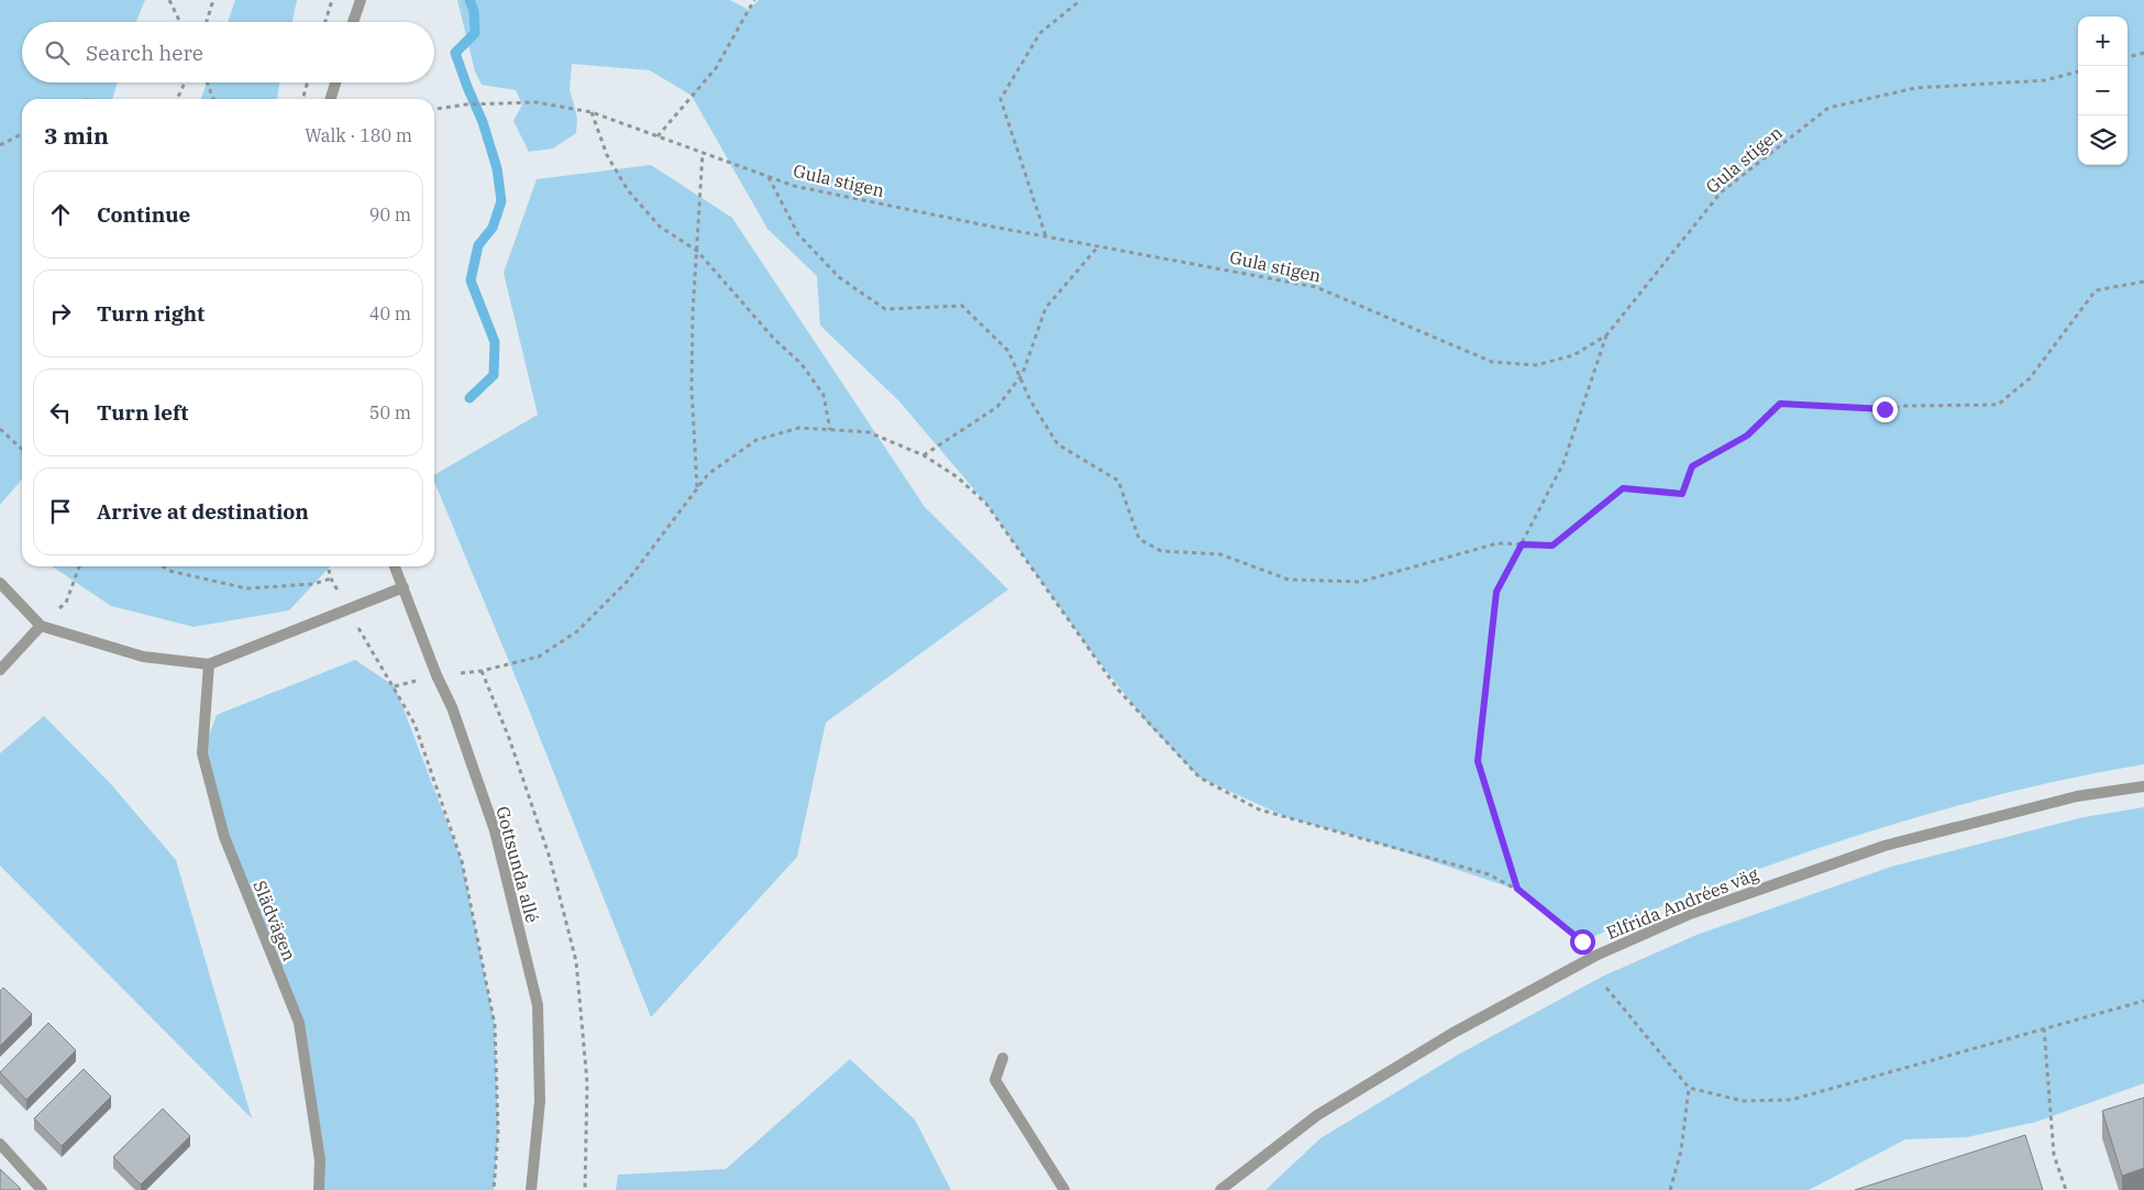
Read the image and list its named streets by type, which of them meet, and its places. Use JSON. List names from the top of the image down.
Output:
{
  "streets": {
    "street": ["Gottsunda allé", "Elfrida Andrées väg", "Slädvägen"],
    "path": ["Gula stigen"]
  },
  "page": {
    "map_buttons": ["+", "−"],
    "search": "Search here",
    "heading": ["3 min", "Walk · 180 m"],
    "list": [
      ["Continue", "90 m"],
      ["Turn right", "40 m"],
      ["Turn left", "50 m"],
      "Arrive at destination"
    ]
  }
}
